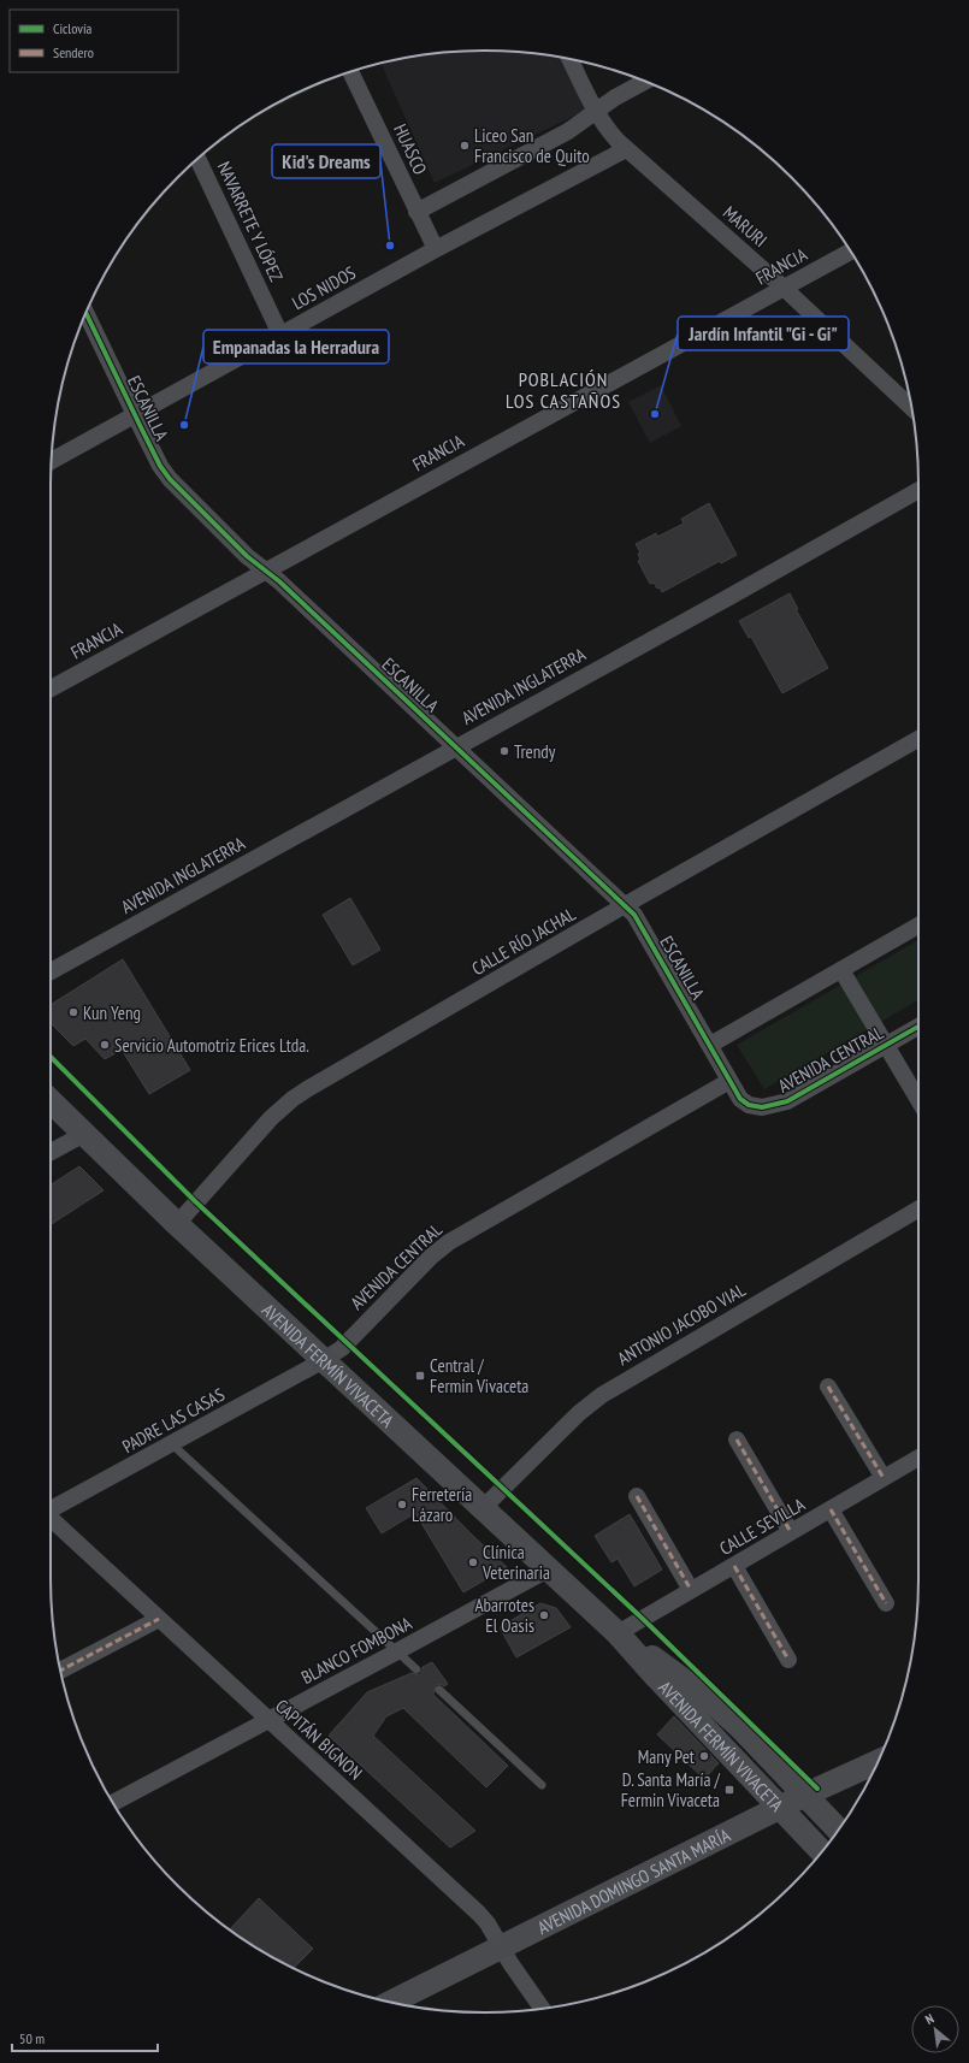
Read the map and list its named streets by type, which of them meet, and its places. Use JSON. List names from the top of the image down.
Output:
{
  "streets": {
    "main road": ["AVENIDA FERMÍN VIVACETA", "AVENIDA DOMINGO SANTA MARÍA"],
    "street": [
      "HUASCO",
      "NAVARRETE Y LÓPEZ",
      "MARURI",
      "FRANCIA",
      "LOS NIDOS",
      "ESCANILLA",
      "AVENIDA INGLATERRA",
      "CALLE RÍO JACHAL",
      "AVENIDA CENTRAL",
      "ANTONIO JACOBO VIAL",
      "PADRE LAS CASAS",
      "CALLE SEVILLA",
      "BLANCO FOMBONA",
      "CAPITÁN BIGNON"
    ]
  },
  "crossings": [
    ["HUASCO", "LOS NIDOS"],
    ["NAVARRETE Y LÓPEZ", "LOS NIDOS"],
    ["MARURI", "FRANCIA"],
    ["MARURI", "LOS NIDOS"],
    ["FRANCIA", "ESCANILLA"],
    ["LOS NIDOS", "ESCANILLA"],
    ["ESCANILLA", "AVENIDA INGLATERRA"],
    ["ESCANILLA", "CALLE RÍO JACHAL"],
    ["ESCANILLA", "AVENIDA CENTRAL"],
    ["CALLE RÍO JACHAL", "AVENIDA FERMÍN VIVACETA"],
    ["AVENIDA CENTRAL", "AVENIDA FERMÍN VIVACETA"],
    ["AVENIDA CENTRAL", "PADRE LAS CASAS"],
    ["ANTONIO JACOBO VIAL", "AVENIDA FERMÍN VIVACETA"],
    ["AVENIDA FERMÍN VIVACETA", "PADRE LAS CASAS"],
    ["AVENIDA FERMÍN VIVACETA", "CALLE SEVILLA"],
    ["AVENIDA FERMÍN VIVACETA", "BLANCO FOMBONA"],
    ["AVENIDA FERMÍN VIVACETA", "AVENIDA DOMINGO SANTA MARÍA"],
    ["BLANCO FOMBONA", "CAPITÁN BIGNON"],
    ["CAPITÁN BIGNON", "AVENIDA DOMINGO SANTA MARÍA"]
  ],
  "districts": ["POBLACIÓN LOS CASTAÑOS"],
  "places": {
    "other": [
      "Liceo San Francisco de Quito",
      "Kid's Dreams",
      "Jardín Infantil \"Gi - Gi\"",
      "Empanadas la Herradura",
      "Trendy",
      "Kun Yeng",
      "Servicio Automotriz Erices Ltda.",
      "Ferretería Lázaro",
      "Clínica Veterinaria",
      "Abarrotes El Oasis",
      "Many Pet"
    ],
    "transit": ["Central / Fermin Vivaceta", "D. Santa María / Fermin Vivaceta"]
  },
  "legend": ["Ciclovía", "Sendero"],
  "scale_bar": "50 m",
  "north": "top left"
}
